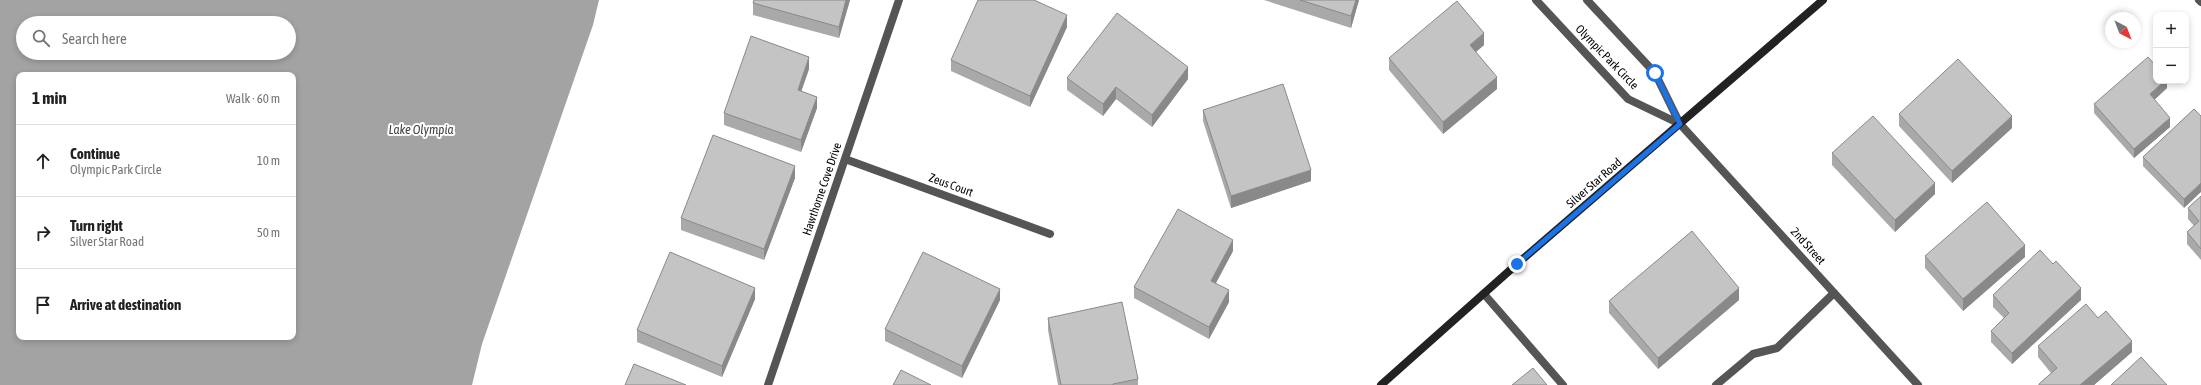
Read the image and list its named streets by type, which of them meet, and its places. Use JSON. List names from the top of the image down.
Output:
{
  "streets": {
    "main road": ["Silver Star Road"],
    "street": [
      "Olympic Park Circle",
      "Zeus Court",
      "Hawthorne Cove Drive",
      "2nd Street"
    ]
  },
  "crossings": [
    ["Olympic Park Circle", "Silver Star Road"],
    ["Olympic Park Circle", "2nd Street"],
    ["Silver Star Road", "2nd Street"],
    ["Zeus Court", "Hawthorne Cove Drive"]
  ],
  "water": ["Lake Olympia"],
  "north": "bottom right",
  "page": {
    "map_buttons": ["+", "−"],
    "search": "Search here",
    "heading": ["1 min", "Walk · 60 m"],
    "list": [
      ["Continue", "Olympic Park Circle", "10 m"],
      ["Turn right", "Silver Star Road", "50 m"],
      "Arrive at destination"
    ]
  }
}
